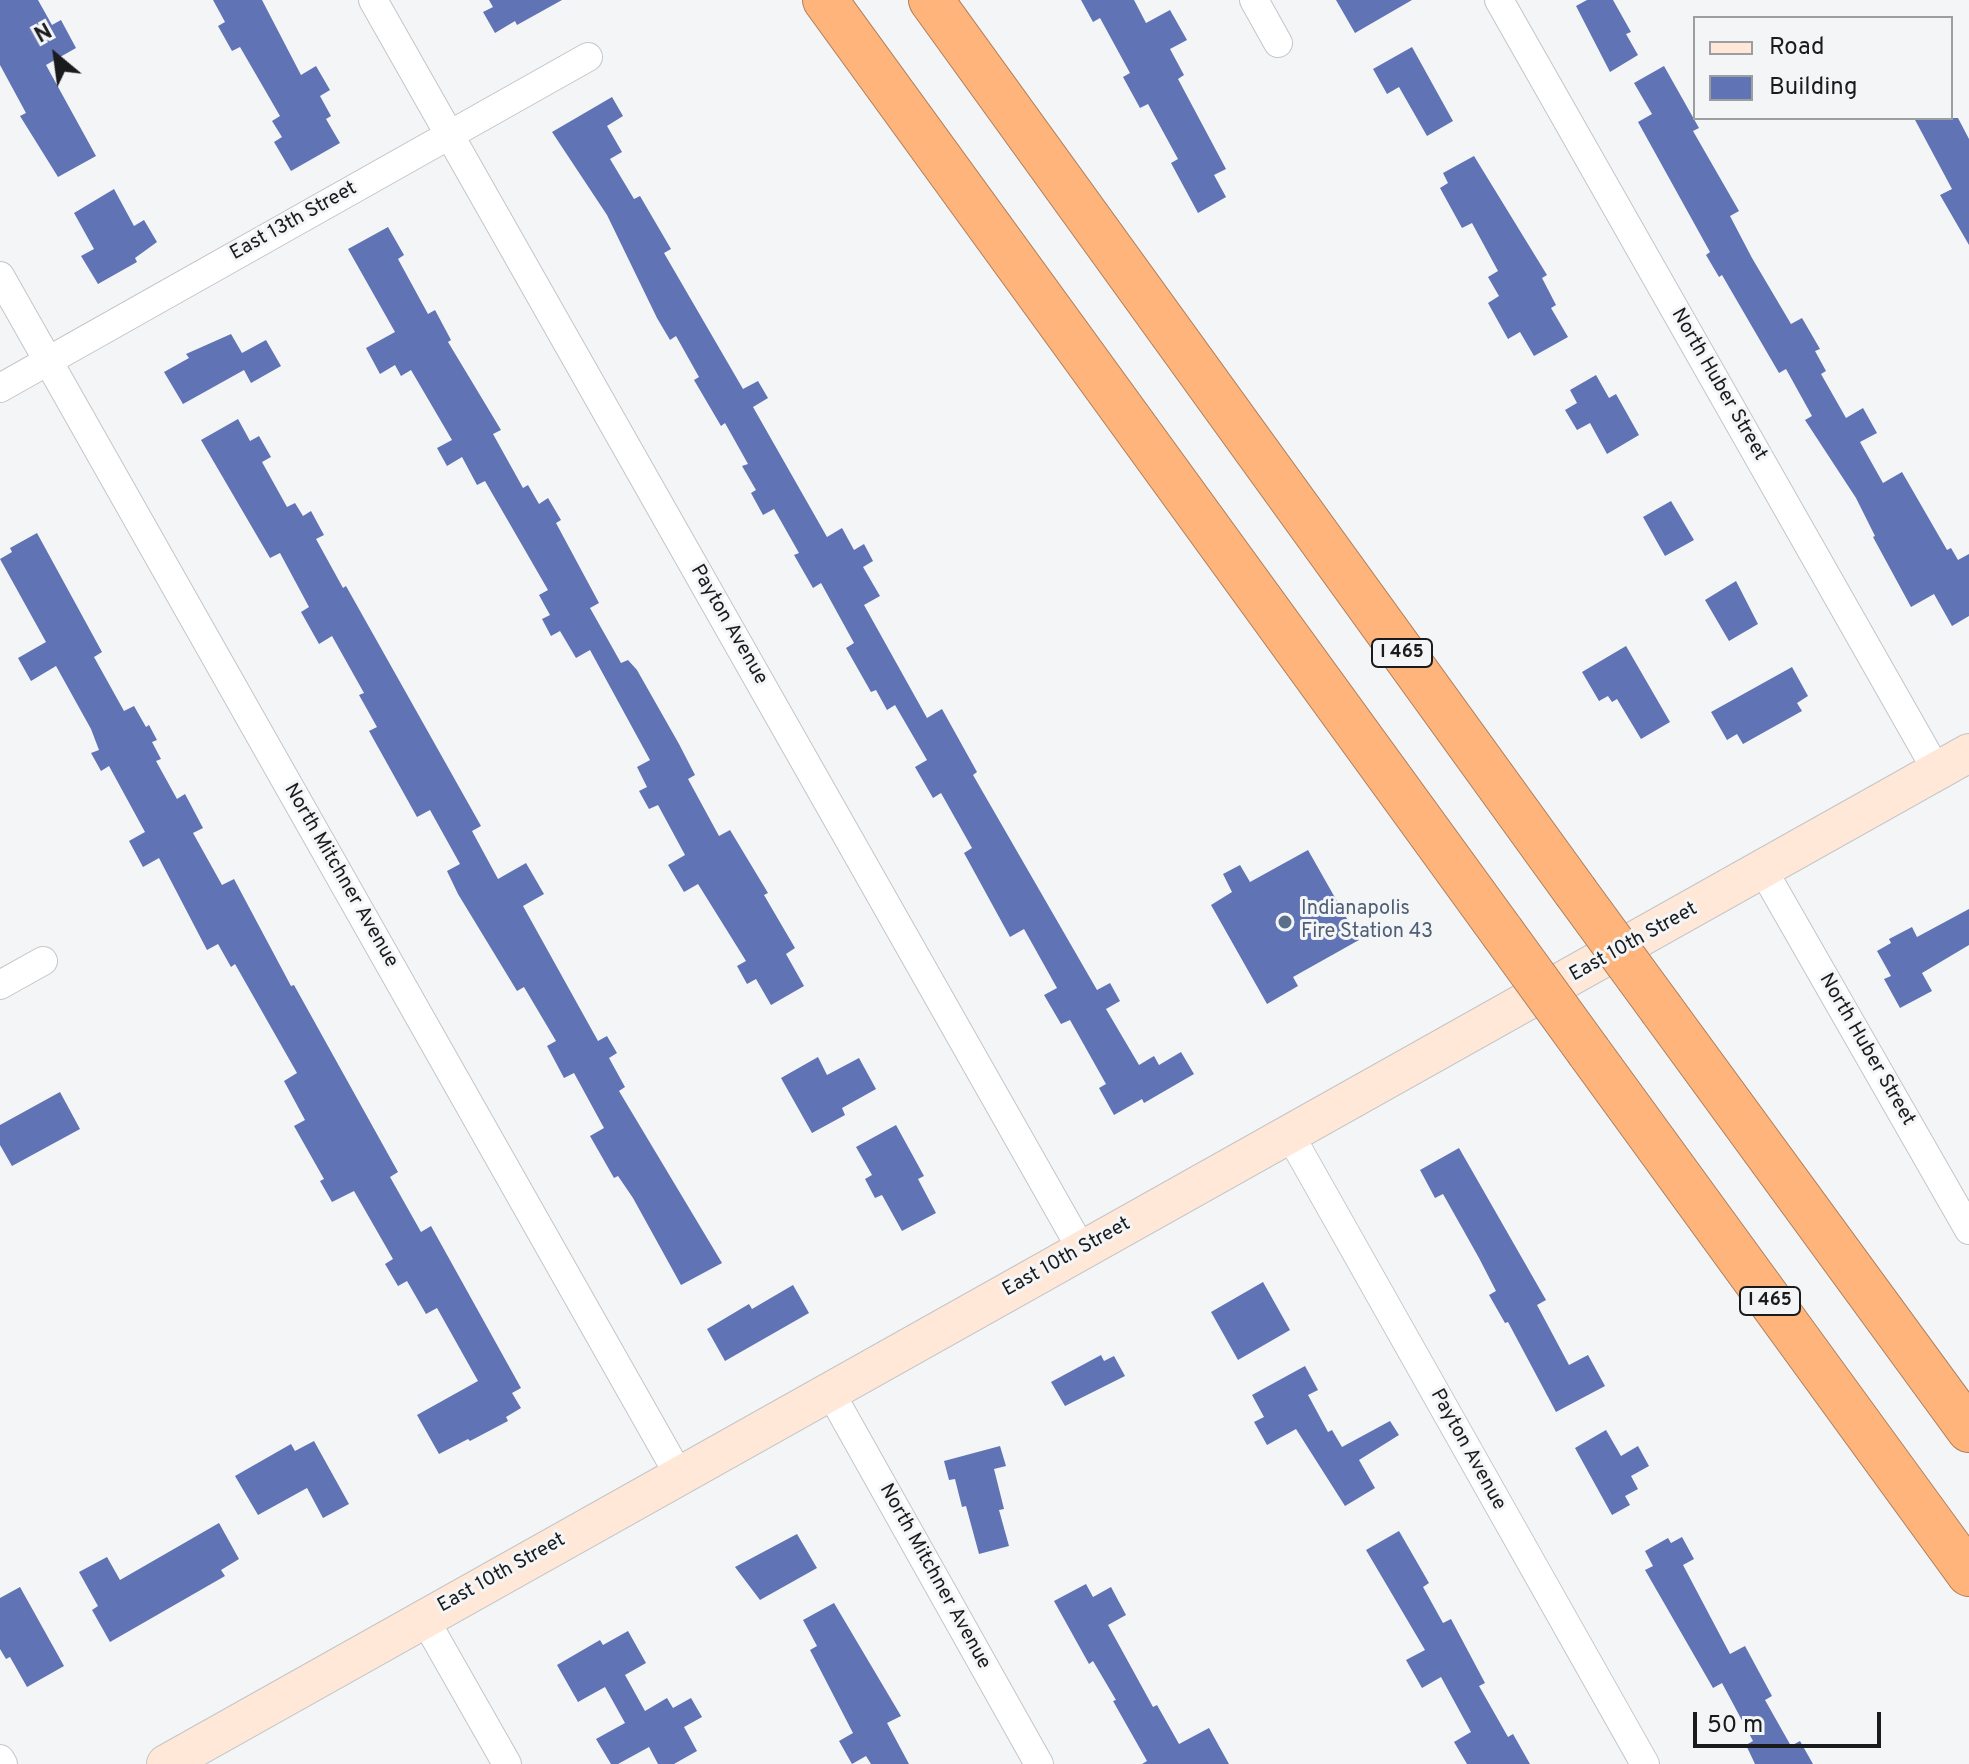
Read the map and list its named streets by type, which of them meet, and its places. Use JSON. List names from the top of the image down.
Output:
{
  "streets": {
    "highway": ["I 465"],
    "main road": ["East 10th Street"],
    "street": [
      "East 13th Street",
      "North Huber Street",
      "Payton Avenue",
      "North Mitchner Avenue"
    ]
  },
  "crossings": [
    ["East 13th Street", "Payton Avenue"],
    ["East 13th Street", "North Mitchner Avenue"],
    ["North Huber Street", "East 10th Street"],
    ["Payton Avenue", "East 10th Street"],
    ["North Mitchner Avenue", "East 10th Street"]
  ],
  "places": ["Indianapolis Fire Station 43"],
  "legend": ["Road", "Building"],
  "scale_bar": "50 m",
  "north": "top left"
}
